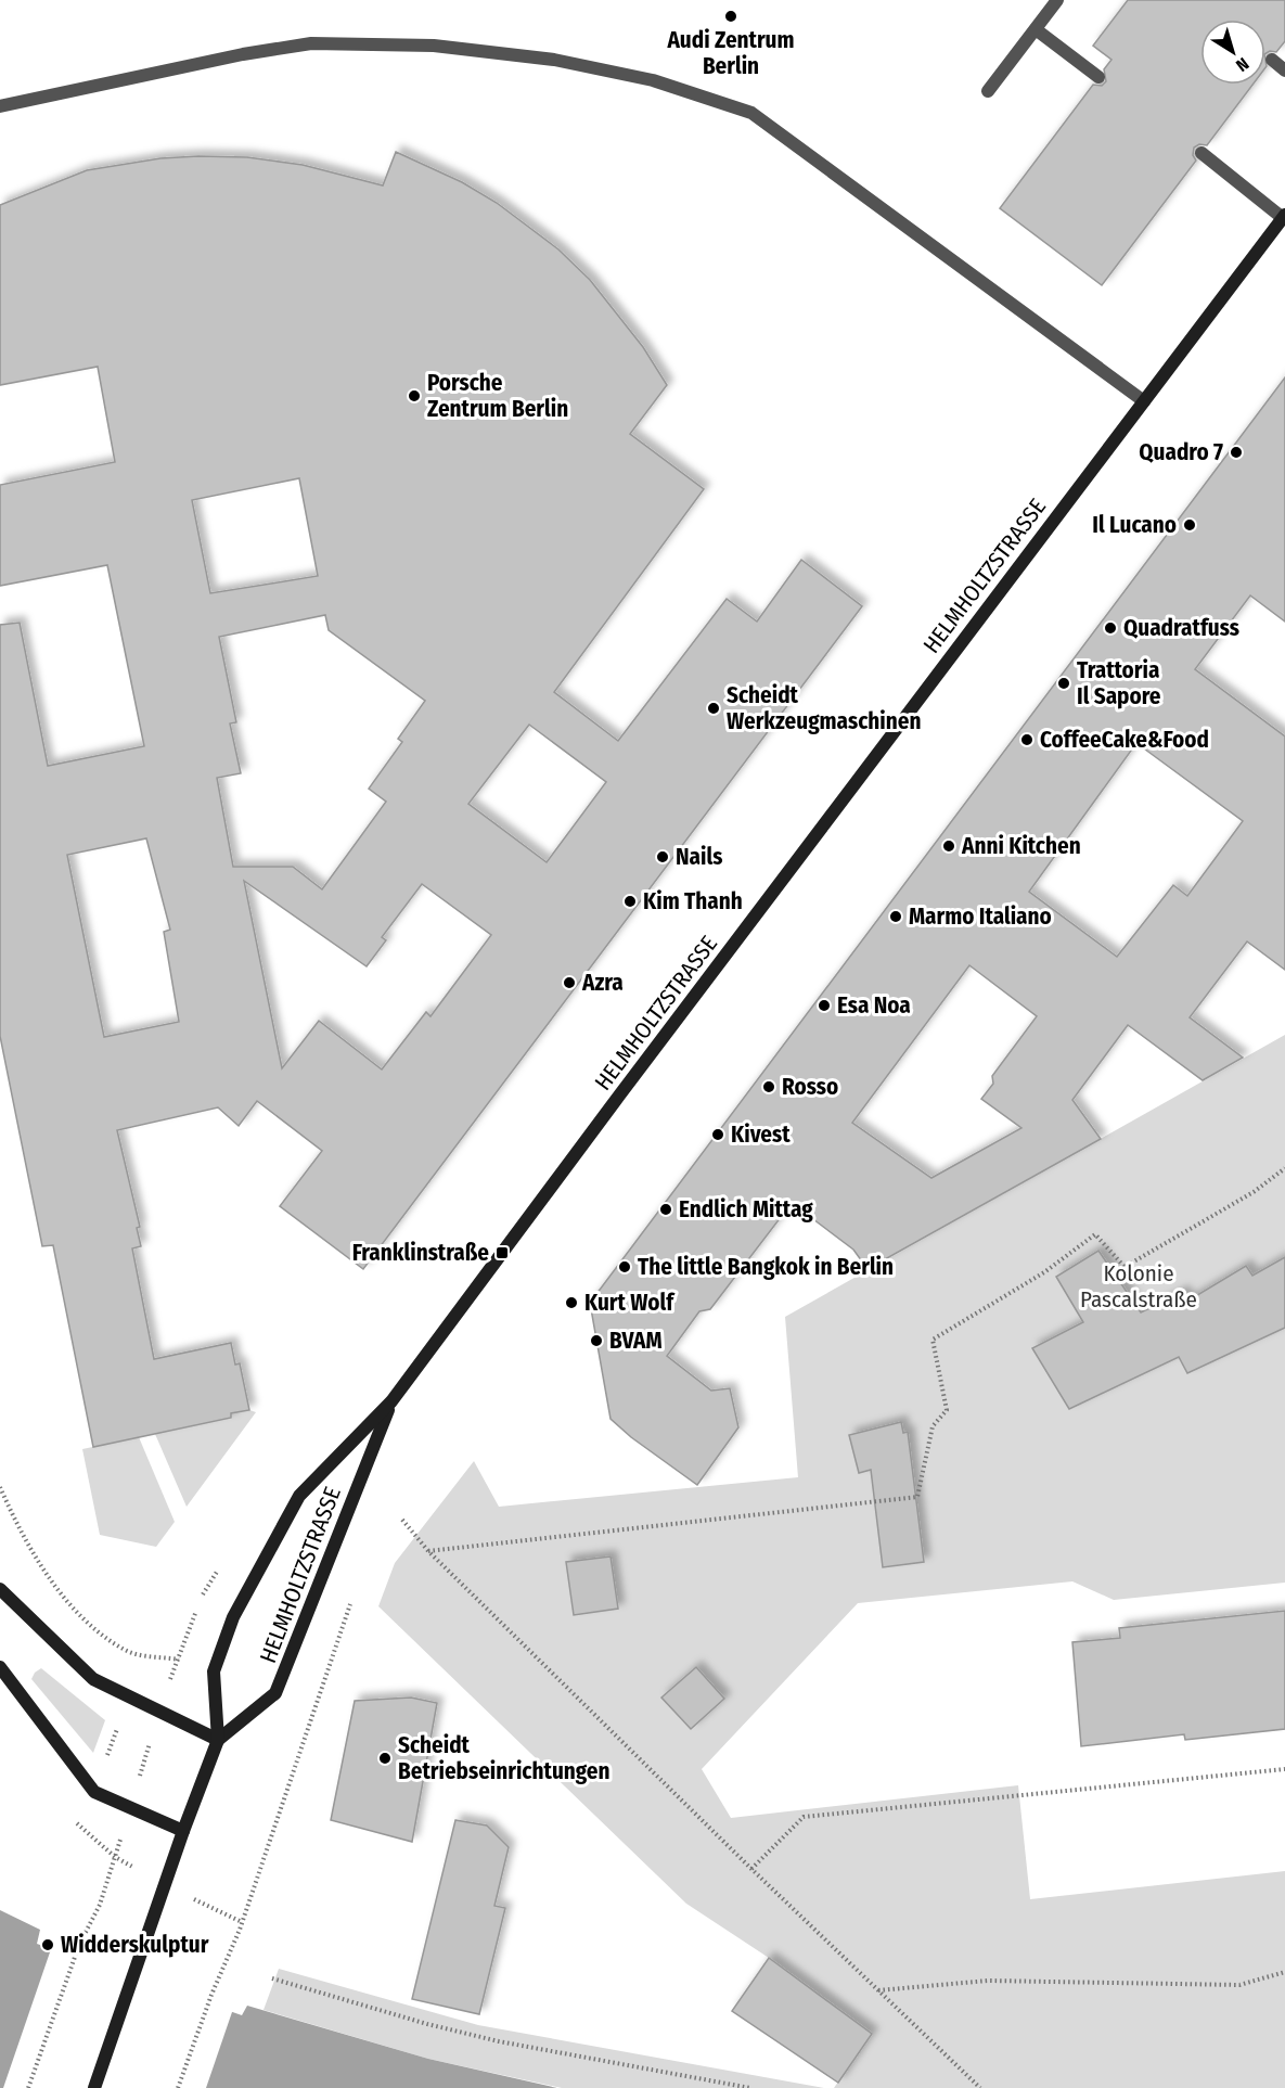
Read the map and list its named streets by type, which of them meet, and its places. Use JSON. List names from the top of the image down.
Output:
{
  "streets": {
    "street": ["HELMHOLTZSTRASSE"]
  },
  "parks": ["Kolonie Pascalstraße"],
  "places": {
    "other": [
      "Audi Zentrum Berlin",
      "Porsche Zentrum Berlin",
      "Quadro 7",
      "Il Lucano",
      "Quadratfuss",
      "Trattoria Il Sapore",
      "Scheidt Werkzeugmaschinen",
      "CoffeeCake&Food",
      "Anni Kitchen",
      "Nails",
      "Kim Thanh",
      "Marmo Italiano",
      "Azra",
      "Esa Noa",
      "Rosso",
      "Kivest",
      "Endlich Mittag",
      "The little Bangkok in Berlin",
      "Kurt Wolf",
      "BVAM",
      "Scheidt Betriebseinrichtungen",
      "Widderskulptur"
    ],
    "transit": ["Franklinstraße"]
  },
  "north": "bottom right"
}
